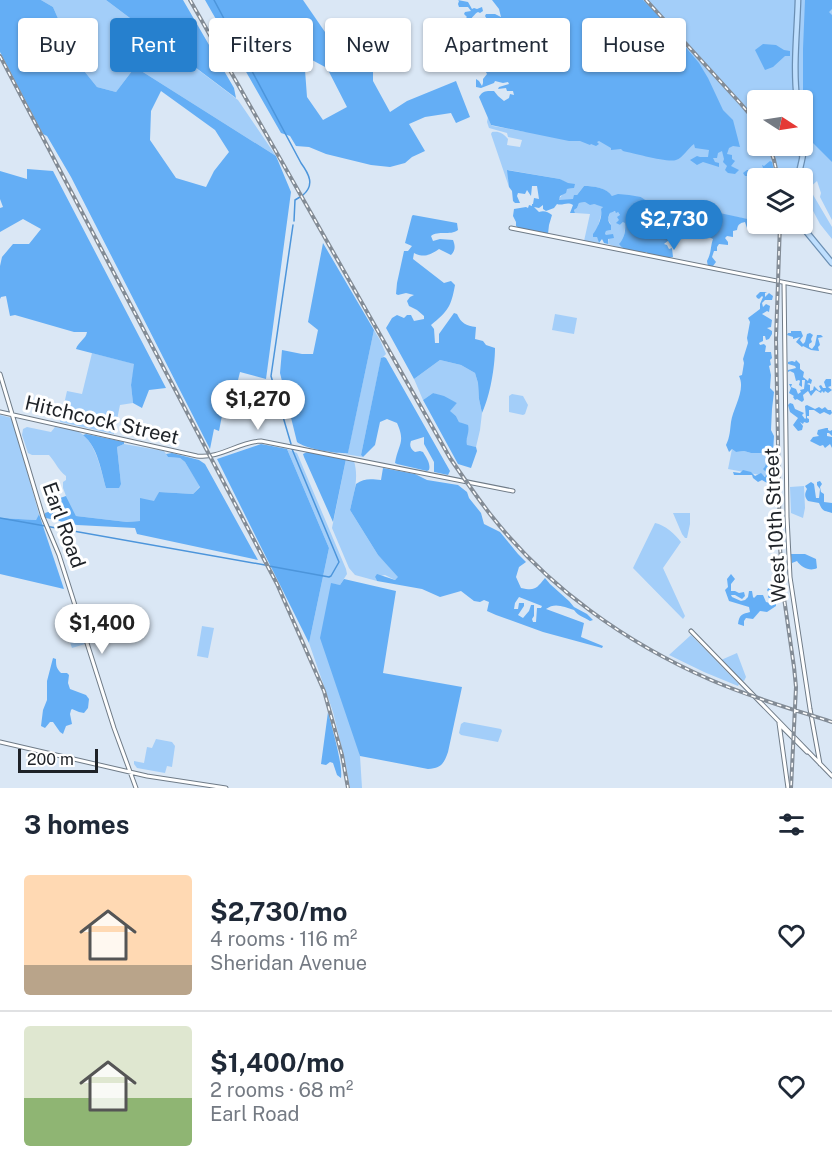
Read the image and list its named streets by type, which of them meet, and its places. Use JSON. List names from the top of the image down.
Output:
{
  "streets": {
    "street": ["Hitchcock Street", "Earl Road", "West 10th Street"]
  },
  "crossings": [
    ["Hitchcock Street", "Earl Road"]
  ],
  "scale_bar": "200 m",
  "north": "right",
  "page": {
    "chip": [
      "Buy",
      "Rent",
      "Filters",
      "New",
      "Apartment",
      "House"
    ],
    "price": ["$2,730", "$1,270", "$1,400"],
    "scale": "200 m",
    "heading": "3 homes",
    "list": [
      {
        "name": "$2,730/mo",
        "note": "4 rooms · 116 m² · Sheridan Avenue"
      },
      {
        "name": "$1,400/mo",
        "note": "2 rooms · 68 m² · Earl Road"
      }
    ]
  }
}
